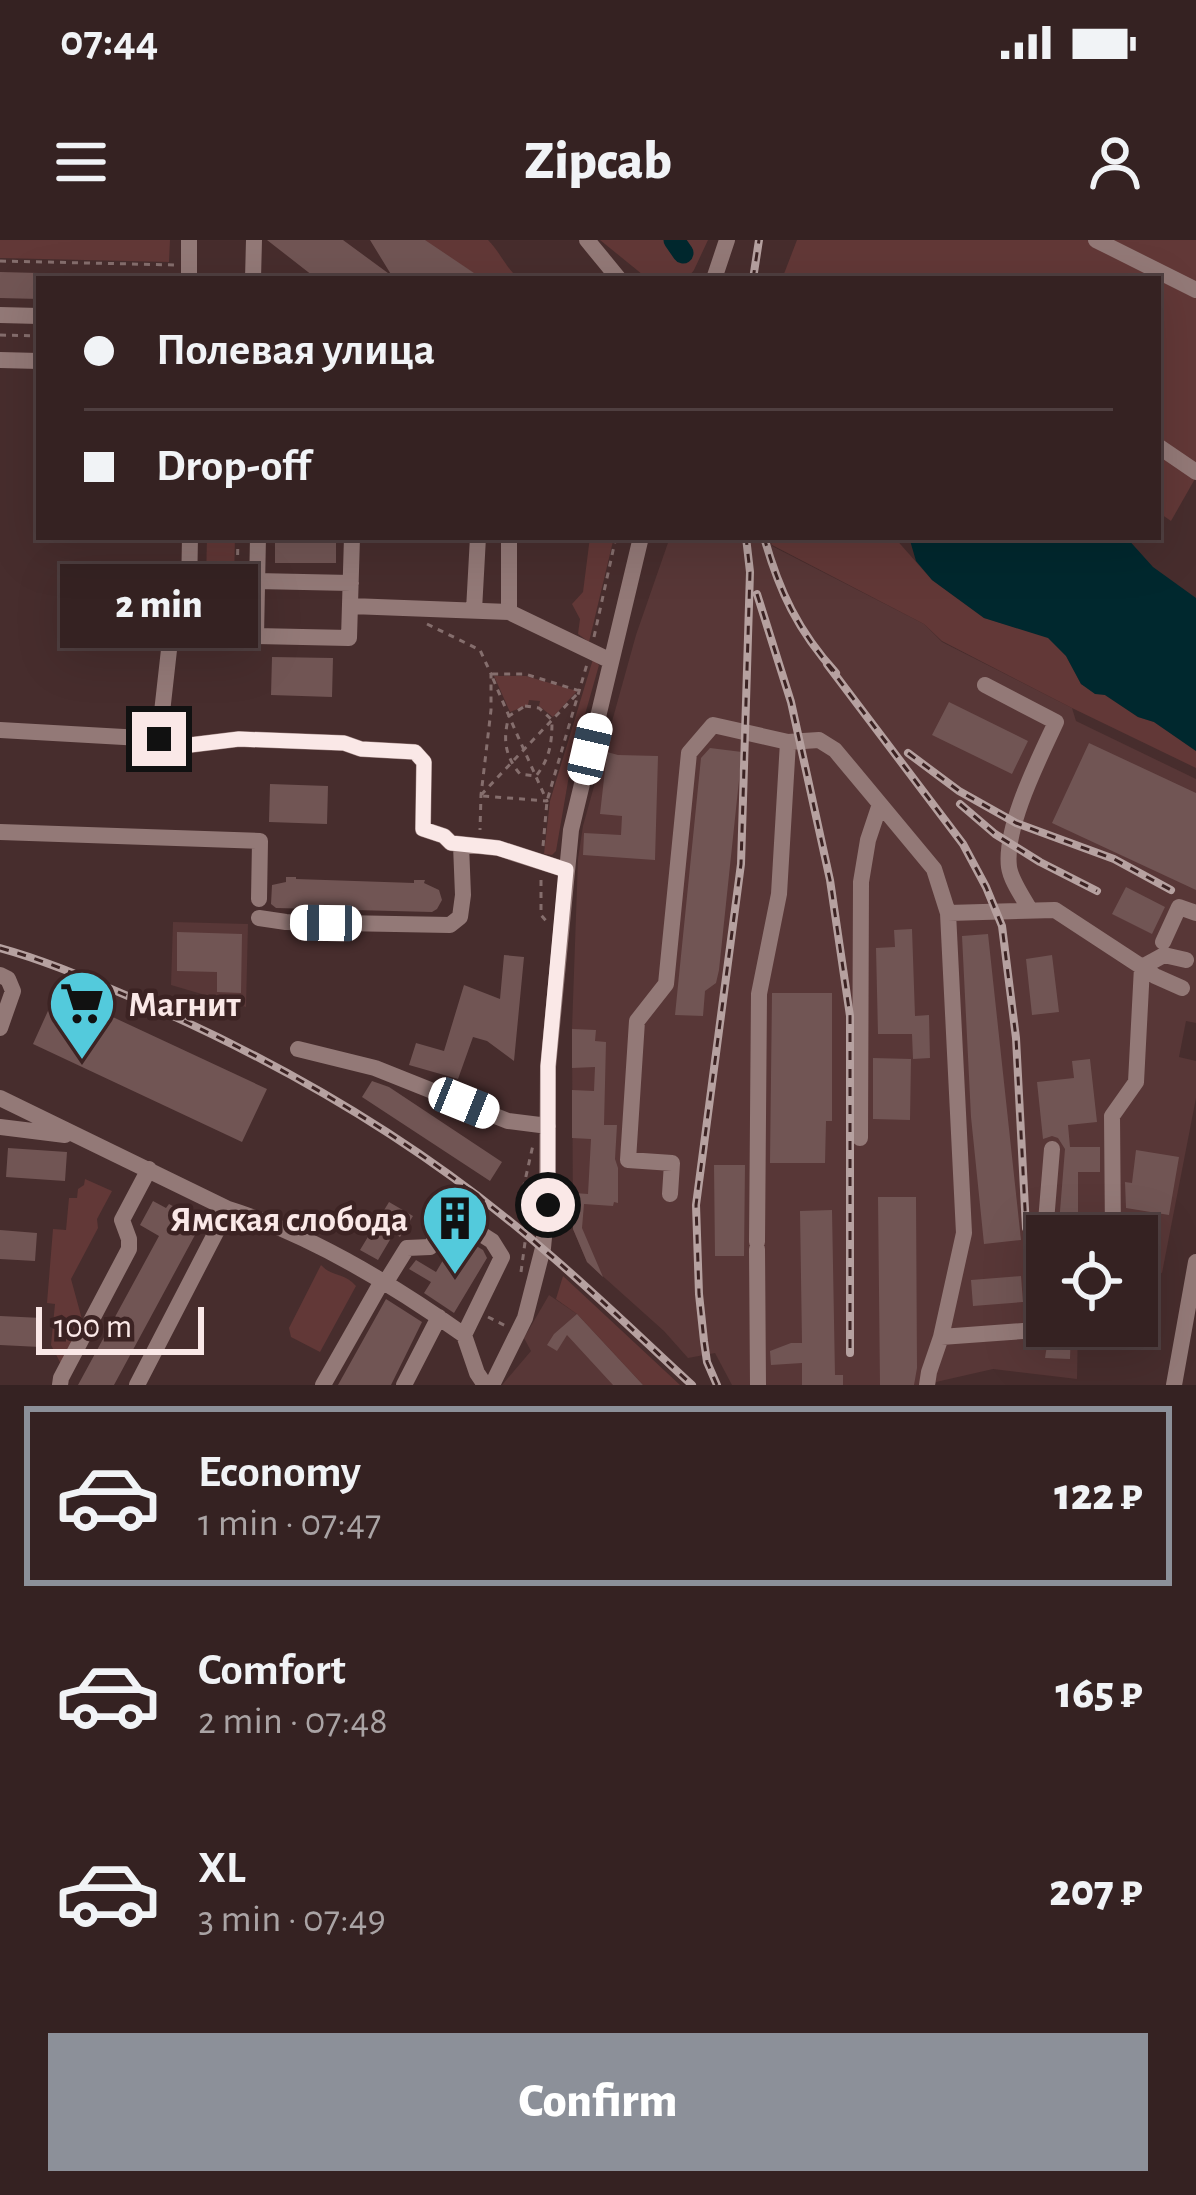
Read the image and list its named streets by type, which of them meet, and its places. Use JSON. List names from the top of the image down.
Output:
{
  "places": {
    "supermarket": ["Магнит"],
    "building": ["Ямская слобода"]
  },
  "scale_bar": "100 m",
  "page": {
    "status": "07:44",
    "header": "Zipcab",
    "banner": ["Полевая улица", "Drop-off"],
    "bubble": "2 min",
    "scale": "100 m",
    "list": [
      {
        "name": "Economy",
        "note": "1 min · 07:47",
        "value": "122 ₽"
      },
      {
        "name": "Comfort",
        "note": "2 min · 07:48",
        "value": "165 ₽"
      },
      {
        "name": "XL",
        "note": "3 min · 07:49",
        "value": "207 ₽"
      }
    ],
    "buttons": "Confirm"
  }
}
